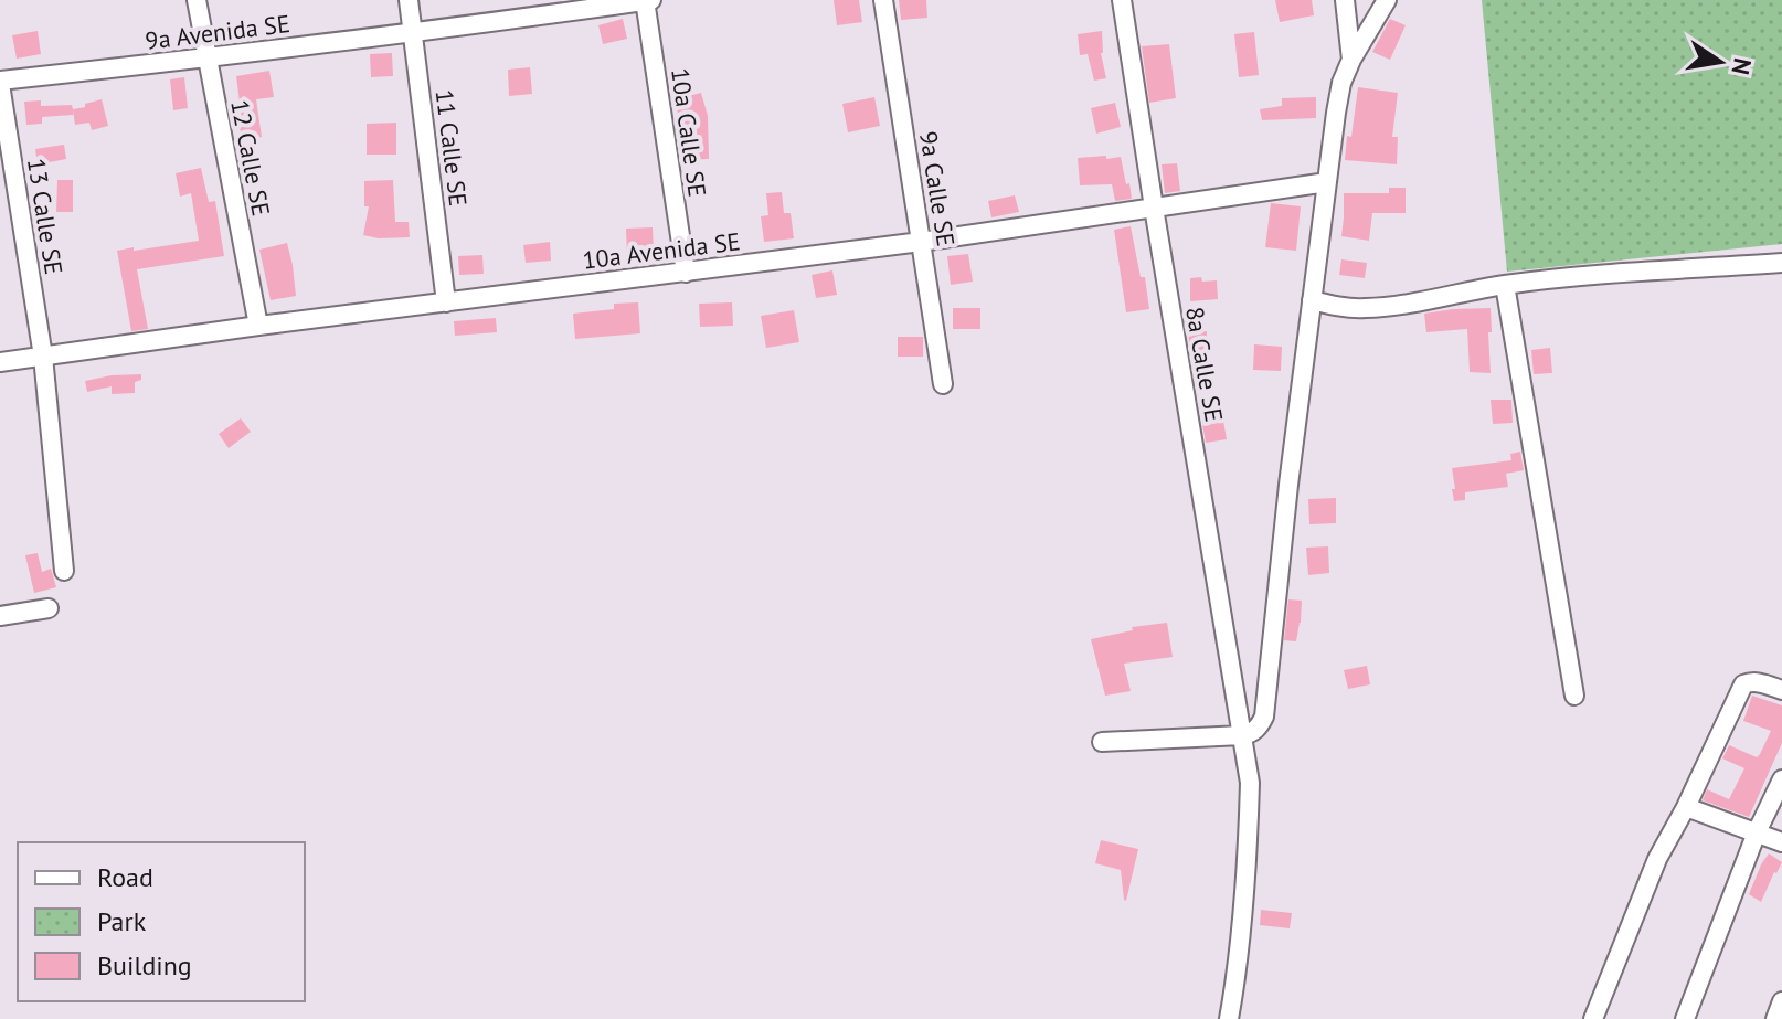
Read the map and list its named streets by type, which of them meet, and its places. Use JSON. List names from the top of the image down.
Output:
{
  "streets": {
    "street": [
      "9a Avenida SE",
      "10a Calle SE",
      "11 Calle SE",
      "12 Calle SE",
      "9a Calle SE",
      "13 Calle SE",
      "10a Avenida SE",
      "8a Calle SE"
    ]
  },
  "crossings": [
    ["9a Avenida SE", "10a Calle SE"],
    ["9a Avenida SE", "11 Calle SE"],
    ["9a Avenida SE", "12 Calle SE"],
    ["9a Avenida SE", "13 Calle SE"],
    ["10a Calle SE", "10a Avenida SE"],
    ["11 Calle SE", "10a Avenida SE"],
    ["12 Calle SE", "10a Avenida SE"],
    ["9a Calle SE", "10a Avenida SE"],
    ["13 Calle SE", "10a Avenida SE"],
    ["10a Avenida SE", "8a Calle SE"]
  ],
  "legend": ["Road", "Park", "Building"],
  "north": "right"
}
